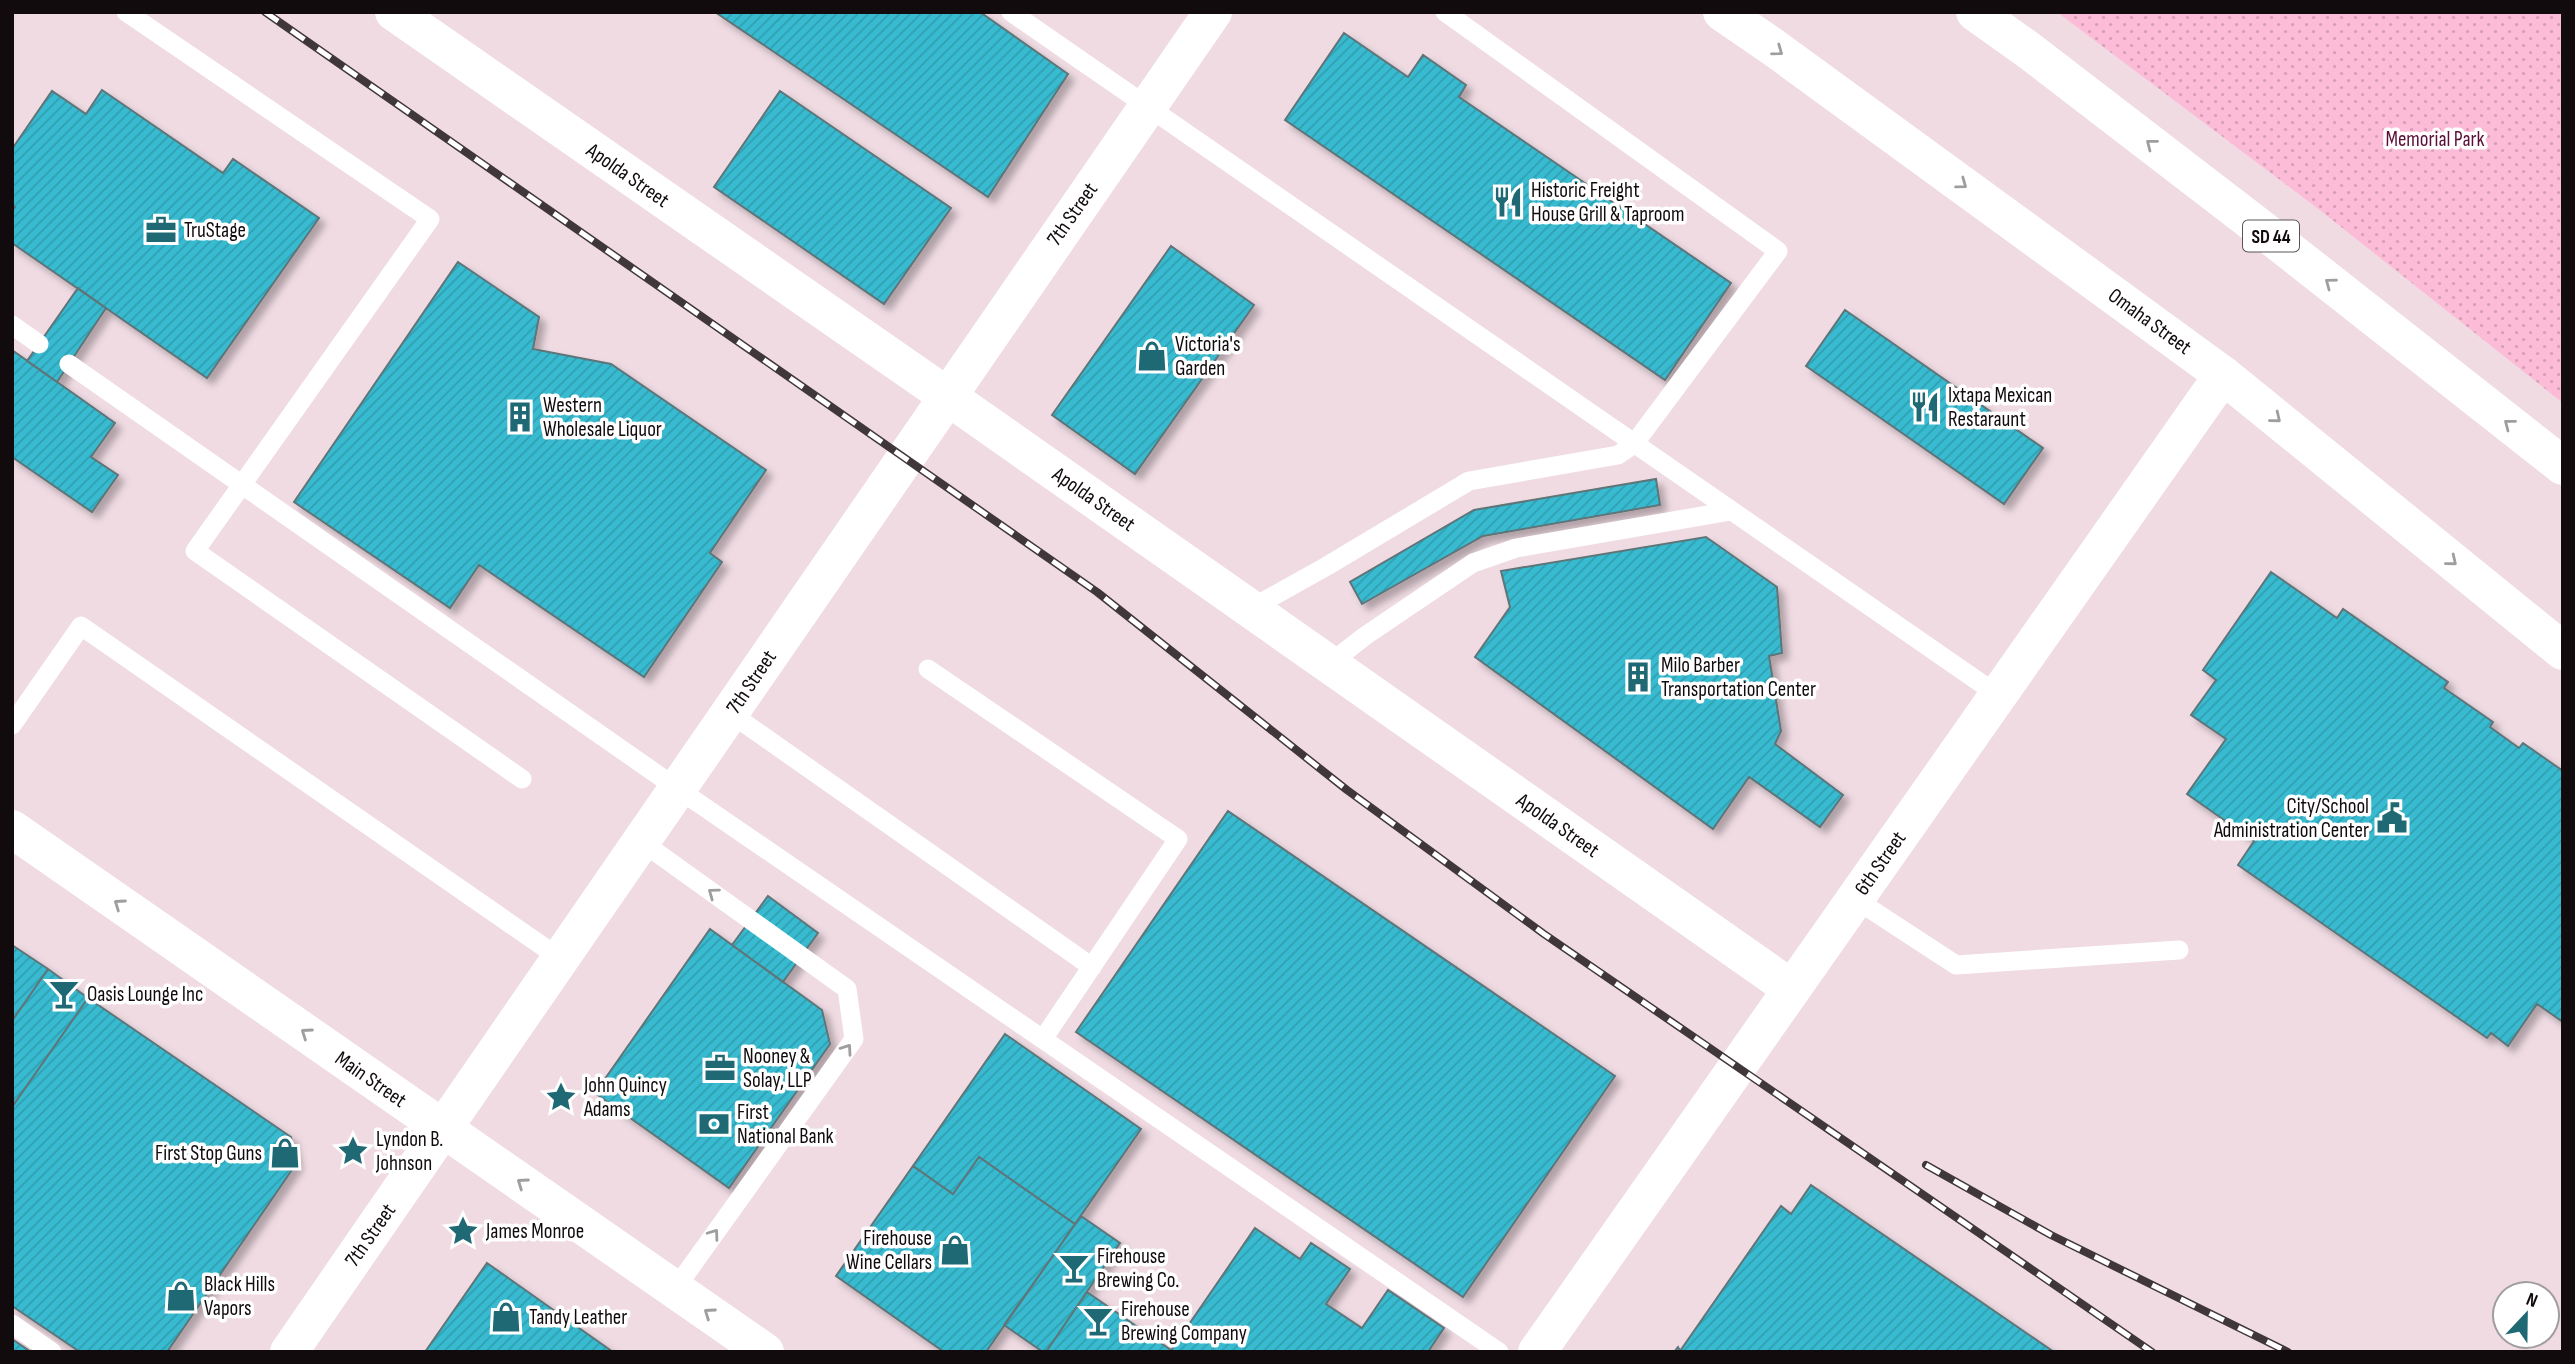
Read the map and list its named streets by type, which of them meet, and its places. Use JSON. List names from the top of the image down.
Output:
{
  "streets": {
    "street": [
      "Apolda Street",
      "7th Street",
      "SD 44",
      "Omaha Street",
      "6th Street",
      "Main Street"
    ]
  },
  "crossings": [
    ["Apolda Street", "7th Street"],
    ["Apolda Street", "6th Street"],
    ["7th Street", "Main Street"],
    ["Omaha Street", "6th Street"]
  ],
  "one_way": ["Main Street"],
  "parks": ["Memorial Park"],
  "places": {
    "restaurant": ["Historic Freight House Grill & Taproom", "Ixtapa Mexican Restaraunt"],
    "office": ["TruStage", "Nooney & Solay, LLP"],
    "shop": [
      "Victoria's Garden",
      "First Stop Guns",
      "Firehouse Wine Cellars",
      "Black Hills Vapors",
      "Tandy Leather"
    ],
    "building": ["Western Wholesale Liquor", "Milo Barber Transportation Center"],
    "public building": ["City/School Administration Center"],
    "bar": ["Oasis Lounge Inc", "Firehouse Brewing Co.", "Firehouse Brewing Company"],
    "place": ["John Quincy Adams", "Lyndon B. Johnson", "James Monroe"],
    "bank": ["First National Bank"]
  },
  "north": "top"
}
